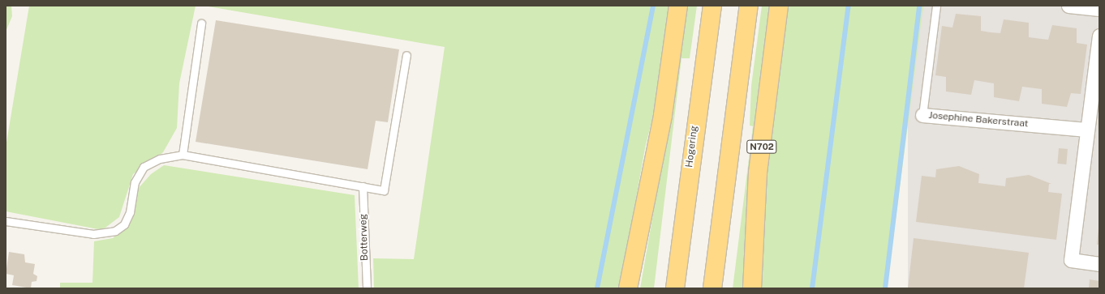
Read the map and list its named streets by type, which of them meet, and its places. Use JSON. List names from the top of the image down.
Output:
{
  "streets": {
    "highway": ["Hogering", "N702"],
    "street": ["Josephine Bakerstraat"],
    "lane": ["Botterweg"]
  }
}
